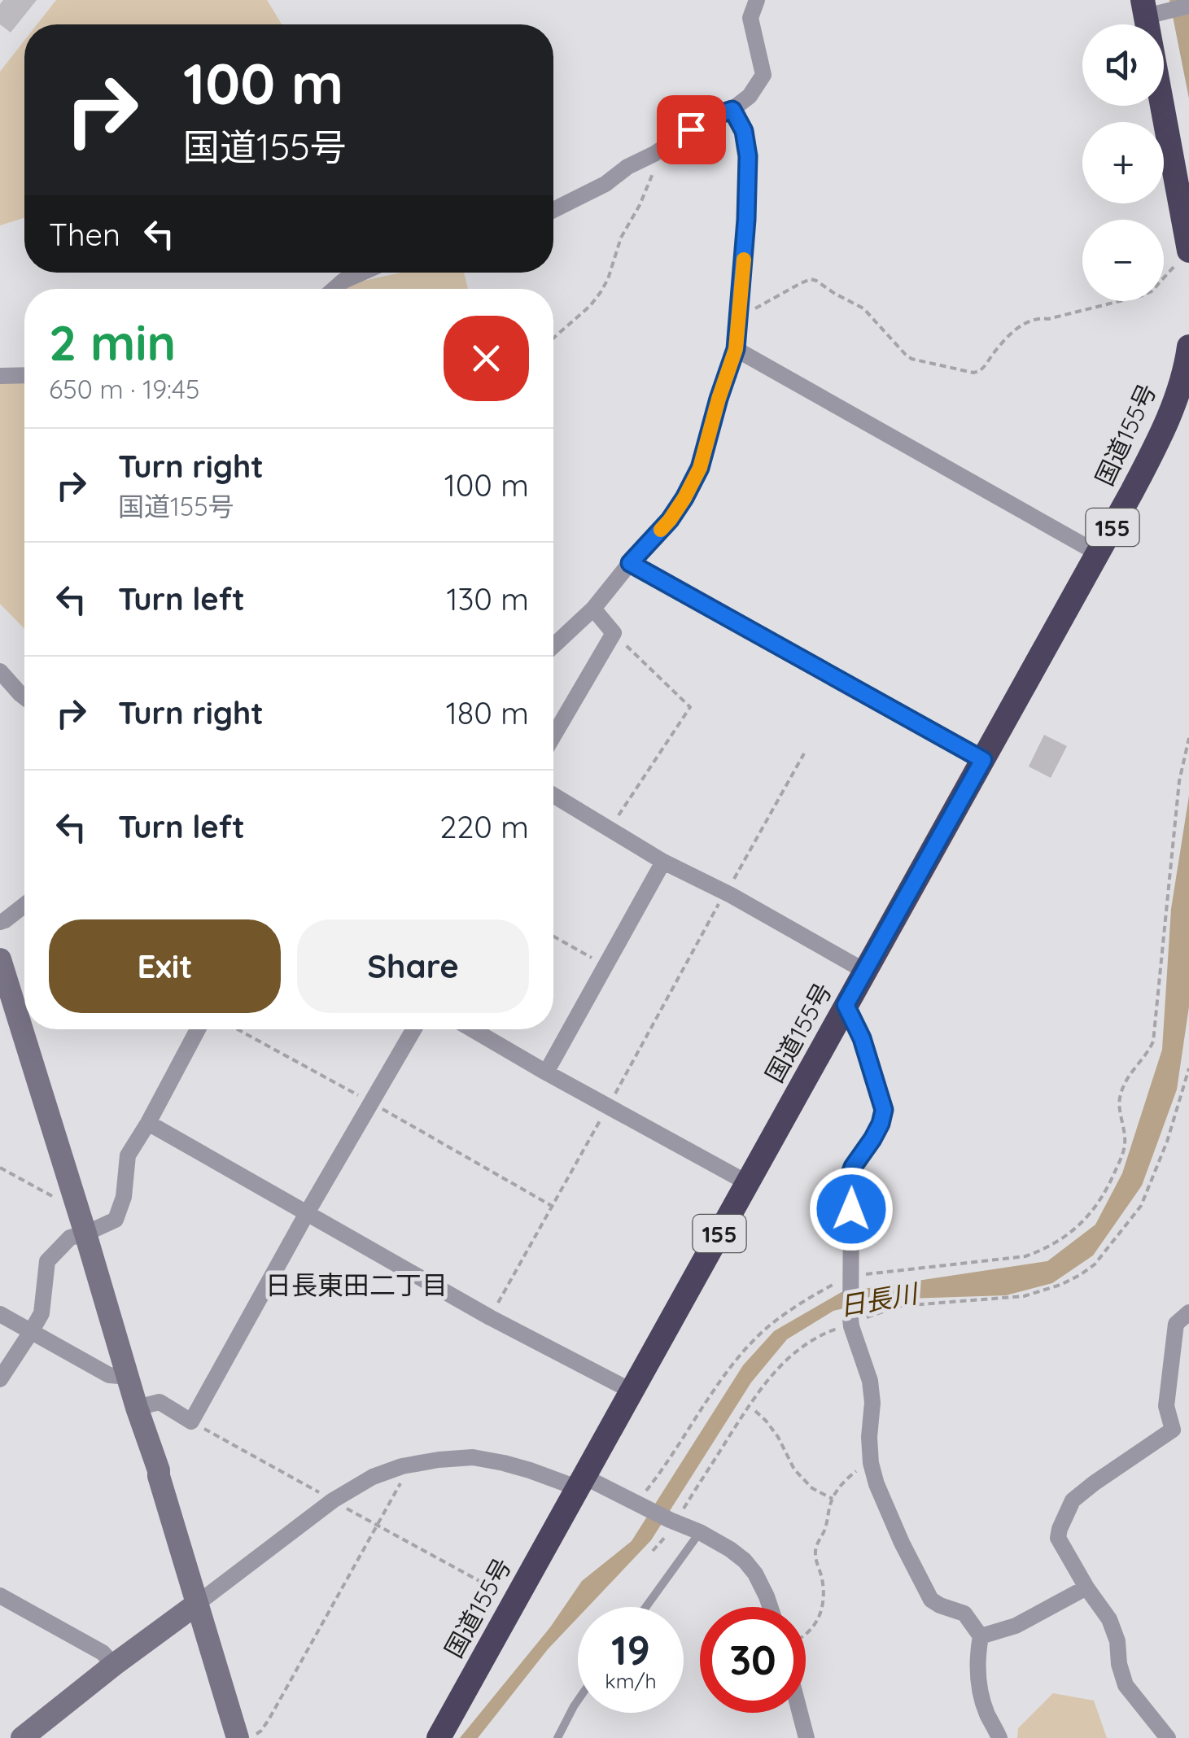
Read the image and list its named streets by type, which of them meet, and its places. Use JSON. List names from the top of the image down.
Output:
{
  "streets": {
    "highway": ["国道155号", "155"]
  },
  "districts": ["日長東田二丁目"],
  "water": ["日長川"],
  "page": {
    "map_buttons": ["+", "−"],
    "turn": ["100 m", "国道155号"],
    "then": "Then",
    "heading": ["2 min", "650 m · 19:45"],
    "list": [
      {
        "name": "Turn right",
        "note": "国道155号",
        "value": "100 m"
      },
      {
        "name": "Turn left",
        "value": "130 m"
      },
      {
        "name": "Turn right",
        "value": "180 m"
      },
      {
        "name": "Turn left",
        "value": "220 m"
      }
    ],
    "buttons": ["Exit", "Share"],
    "speed": "19 km/h",
    "limit": "30"
  }
}
